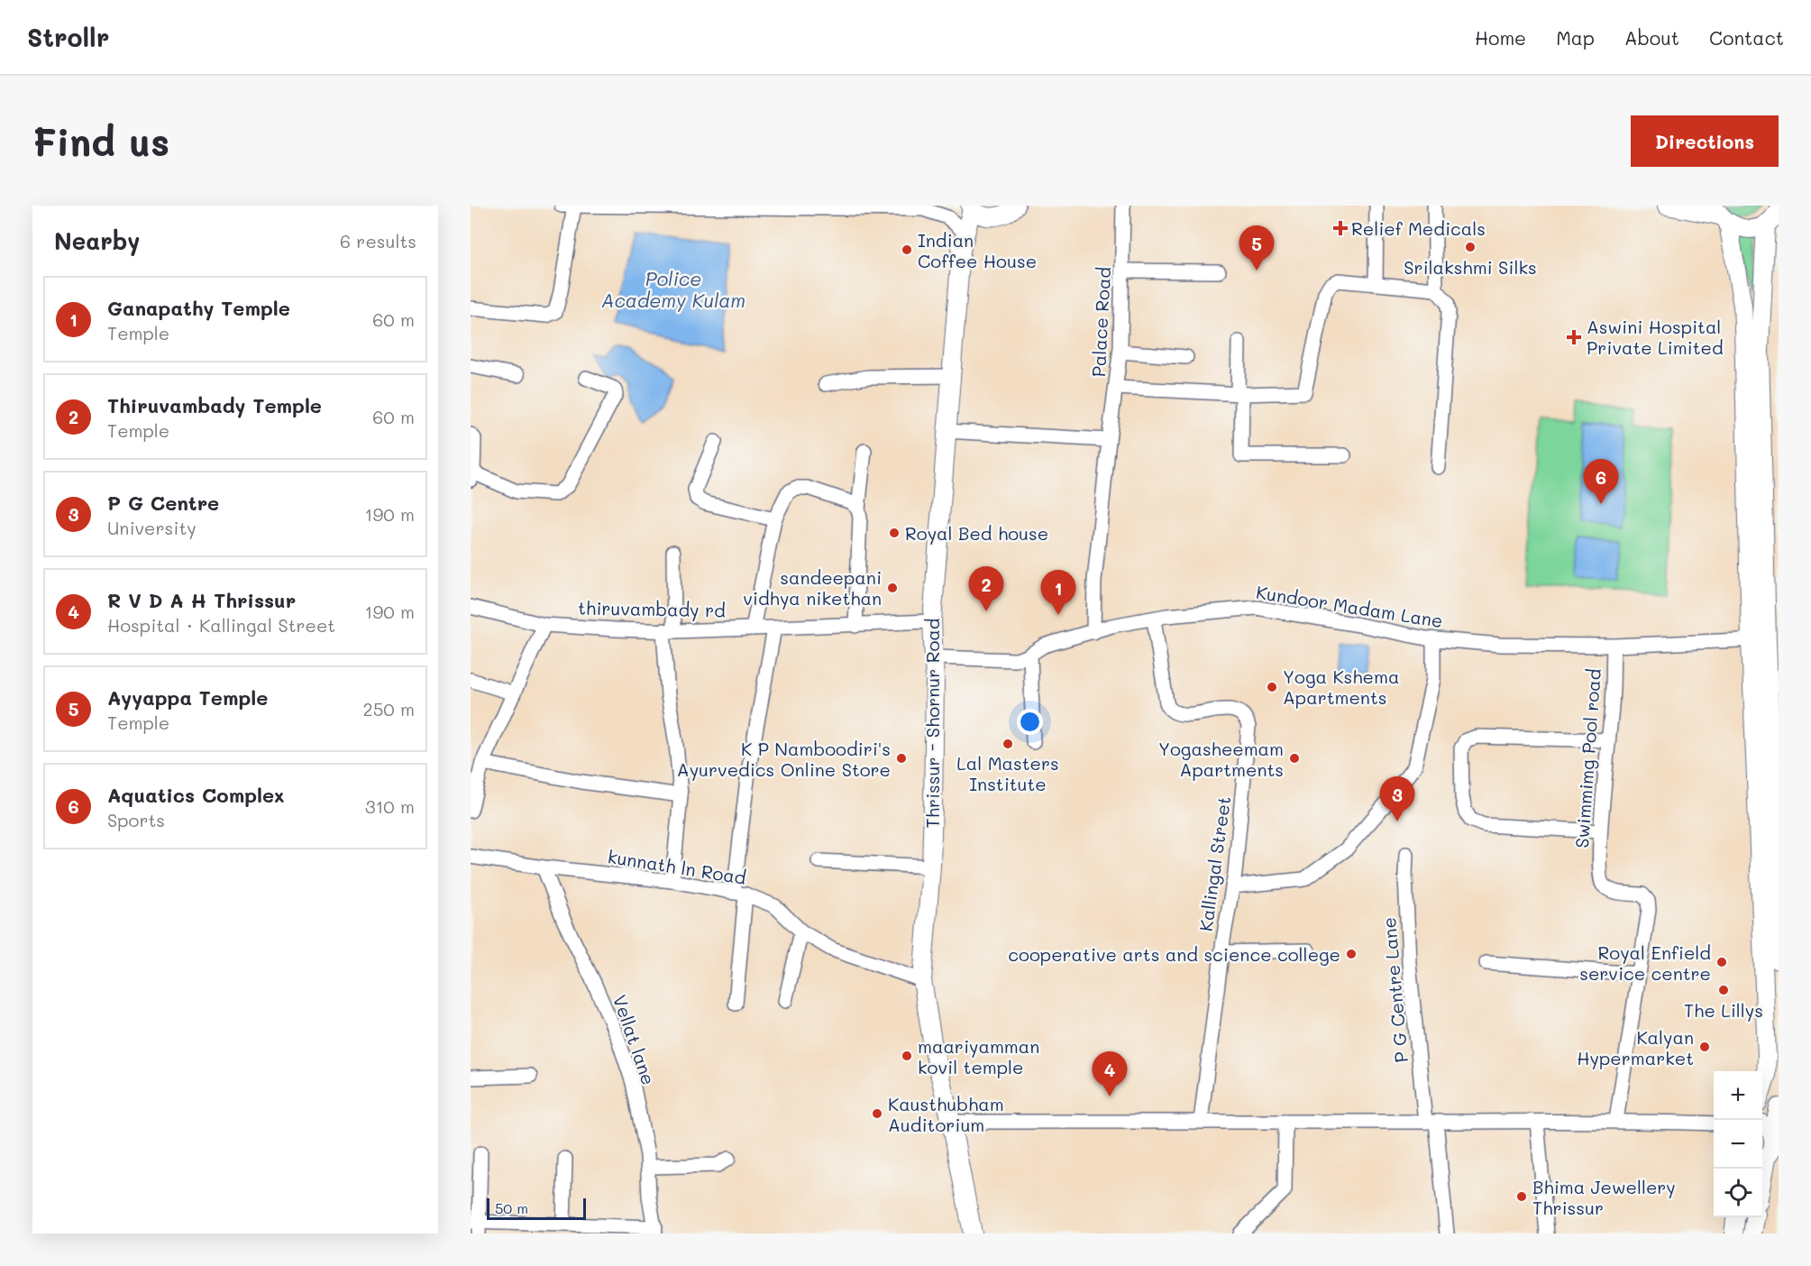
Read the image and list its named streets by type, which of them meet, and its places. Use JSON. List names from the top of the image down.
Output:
{
  "streets": {
    "main road": ["Thrissur - Shornur Road"],
    "street": [
      "Palace Road",
      "Kundoor Madam Lane",
      "thiruvambady rd",
      "Swimmimg Pool road",
      "Kallingal Street",
      "kunnath ln Road",
      "P G Centre Lane",
      "Vellat lane"
    ]
  },
  "crossings": [
    ["Palace Road", "Kundoor Madam Lane"],
    ["Kundoor Madam Lane", "Thrissur - Shornur Road"],
    ["Kundoor Madam Lane", "Swimmimg Pool road"],
    ["Kundoor Madam Lane", "Kallingal Street"],
    ["thiruvambady rd", "Thrissur - Shornur Road"],
    ["Thrissur - Shornur Road", "kunnath ln Road"],
    ["kunnath ln Road", "Vellat lane"]
  ],
  "water": ["Police Academy Kulam"],
  "places": {
    "health": ["Relief Medicals", "Aswini Hospital Private Limited"],
    "other": [
      "Srilakshmi Silks",
      "Indian Coffee House",
      "Royal Bed house",
      "sandeepani vidhya nikethan",
      "Yoga Kshema Apartments",
      "Lal Masters Institute",
      "K P Namboodiri's Ayurvedics Online Store",
      "Yogasheemam Apartments",
      "cooperative arts and science college",
      "Royal Enfield service centre",
      "The Lillys",
      "Kalyan Hypermarket",
      "maariyamman kovil temple",
      "Kausthubham Auditorium",
      "Bhima Jewellery Thrissur"
    ]
  },
  "scale_bar": "50 m",
  "page": {
    "header": "Strollr",
    "nav": [
      "Home",
      "Map",
      "About",
      "Contact"
    ],
    "buttons": "Directions",
    "title": "Find us",
    "heading": ["Nearby", "6 results"],
    "pins": [
      "5",
      "6",
      "2",
      "1",
      "3",
      "4"
    ],
    "list": [
      {
        "mark": "1",
        "name": "Ganapathy Temple",
        "note": "Temple",
        "value": "60 m"
      },
      {
        "mark": "2",
        "name": "Thiruvambady Temple",
        "note": "Temple",
        "value": "60 m"
      },
      {
        "mark": "3",
        "name": "P G Centre",
        "note": "University",
        "value": "190 m"
      },
      {
        "mark": "4",
        "name": "R V D A H Thrissur",
        "note": "Hospital · Kallingal Street",
        "value": "190 m"
      },
      {
        "mark": "5",
        "name": "Ayyappa Temple",
        "note": "Temple",
        "value": "250 m"
      },
      {
        "mark": "6",
        "name": "Aquatics Complex",
        "note": "Sports",
        "value": "310 m"
      }
    ],
    "map_buttons": ["+", "−"],
    "scale": "50 m"
  }
}
